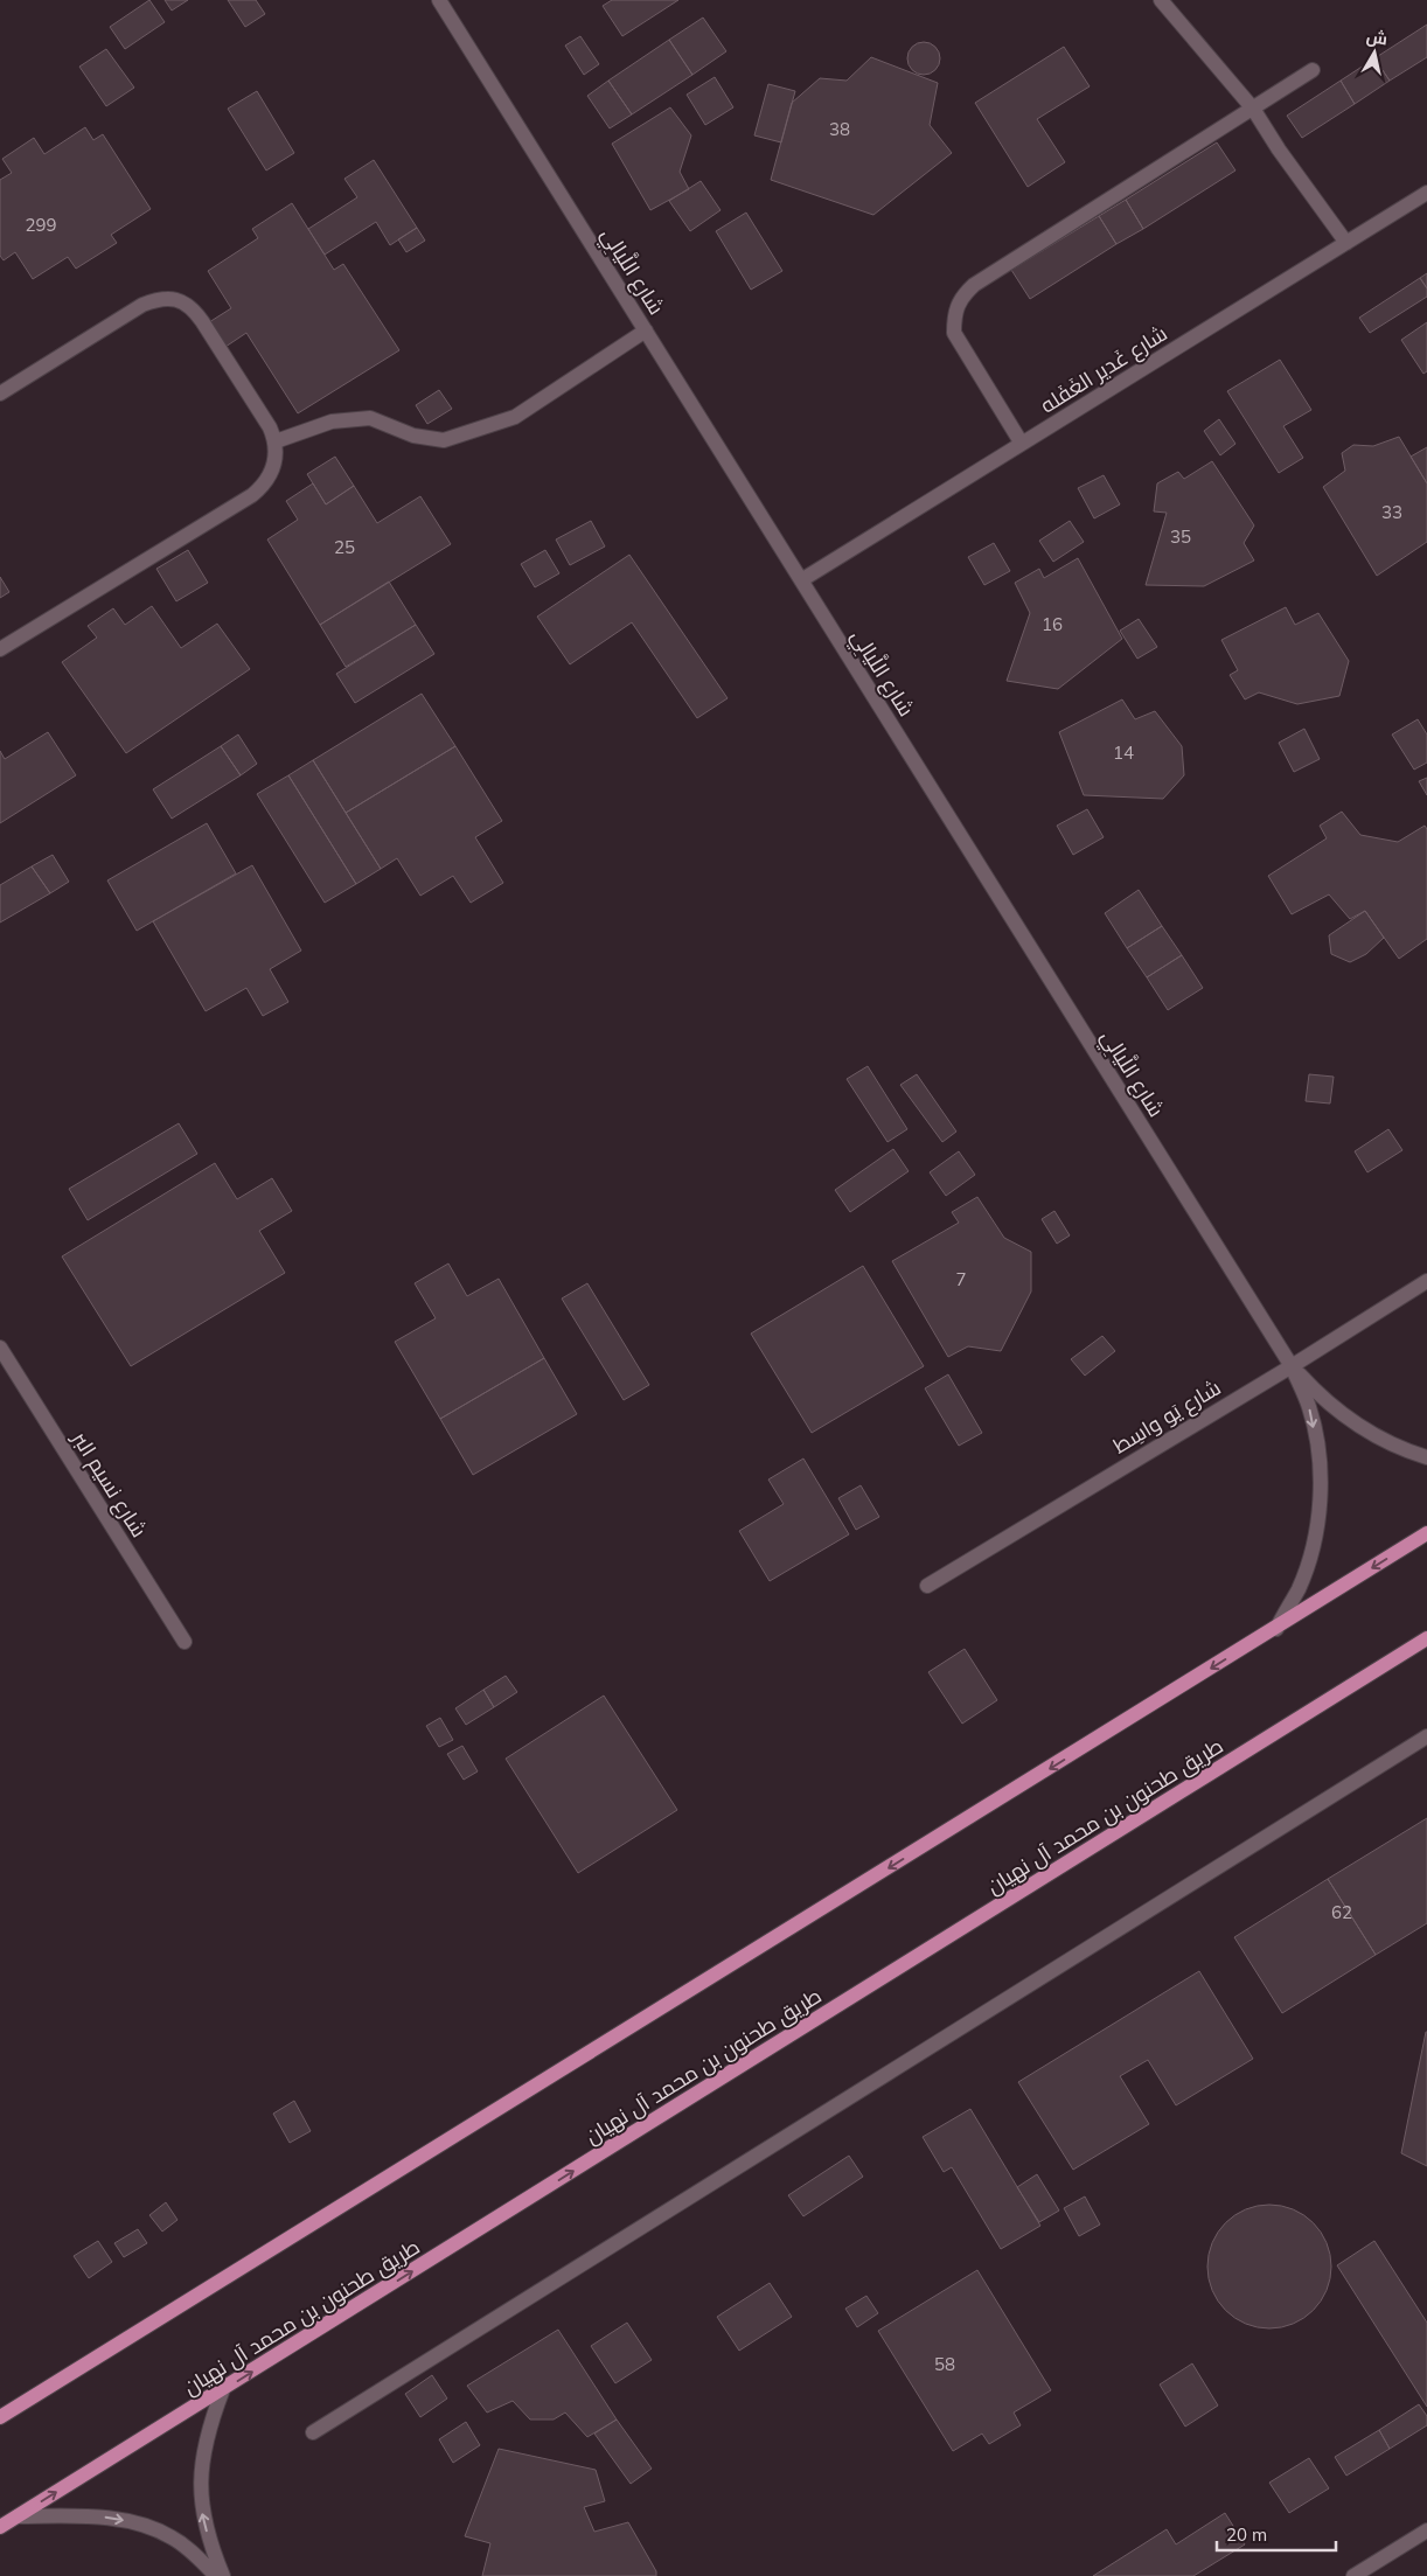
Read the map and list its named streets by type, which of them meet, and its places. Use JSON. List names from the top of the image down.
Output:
{
  "streets": {
    "main road": ["طريق طحنون بن محمد آل نهيان"],
    "street": [
      "شارع اللَّيالِي",
      "شارع غَدير الغَفَله",
      "شارع يَو واسِط",
      "شارع نسيم البر"
    ]
  },
  "crossings": [
    ["شارع اللَّيالِي", "شارع غَدير الغَفَله"],
    ["شارع اللَّيالِي", "شارع يَو واسِط"]
  ],
  "house_numbers": [
    "38",
    "299",
    "33",
    "35",
    "25",
    "16",
    "14",
    "7",
    "62",
    "58"
  ],
  "scale_bar": "20 m",
  "north": "top"
}
